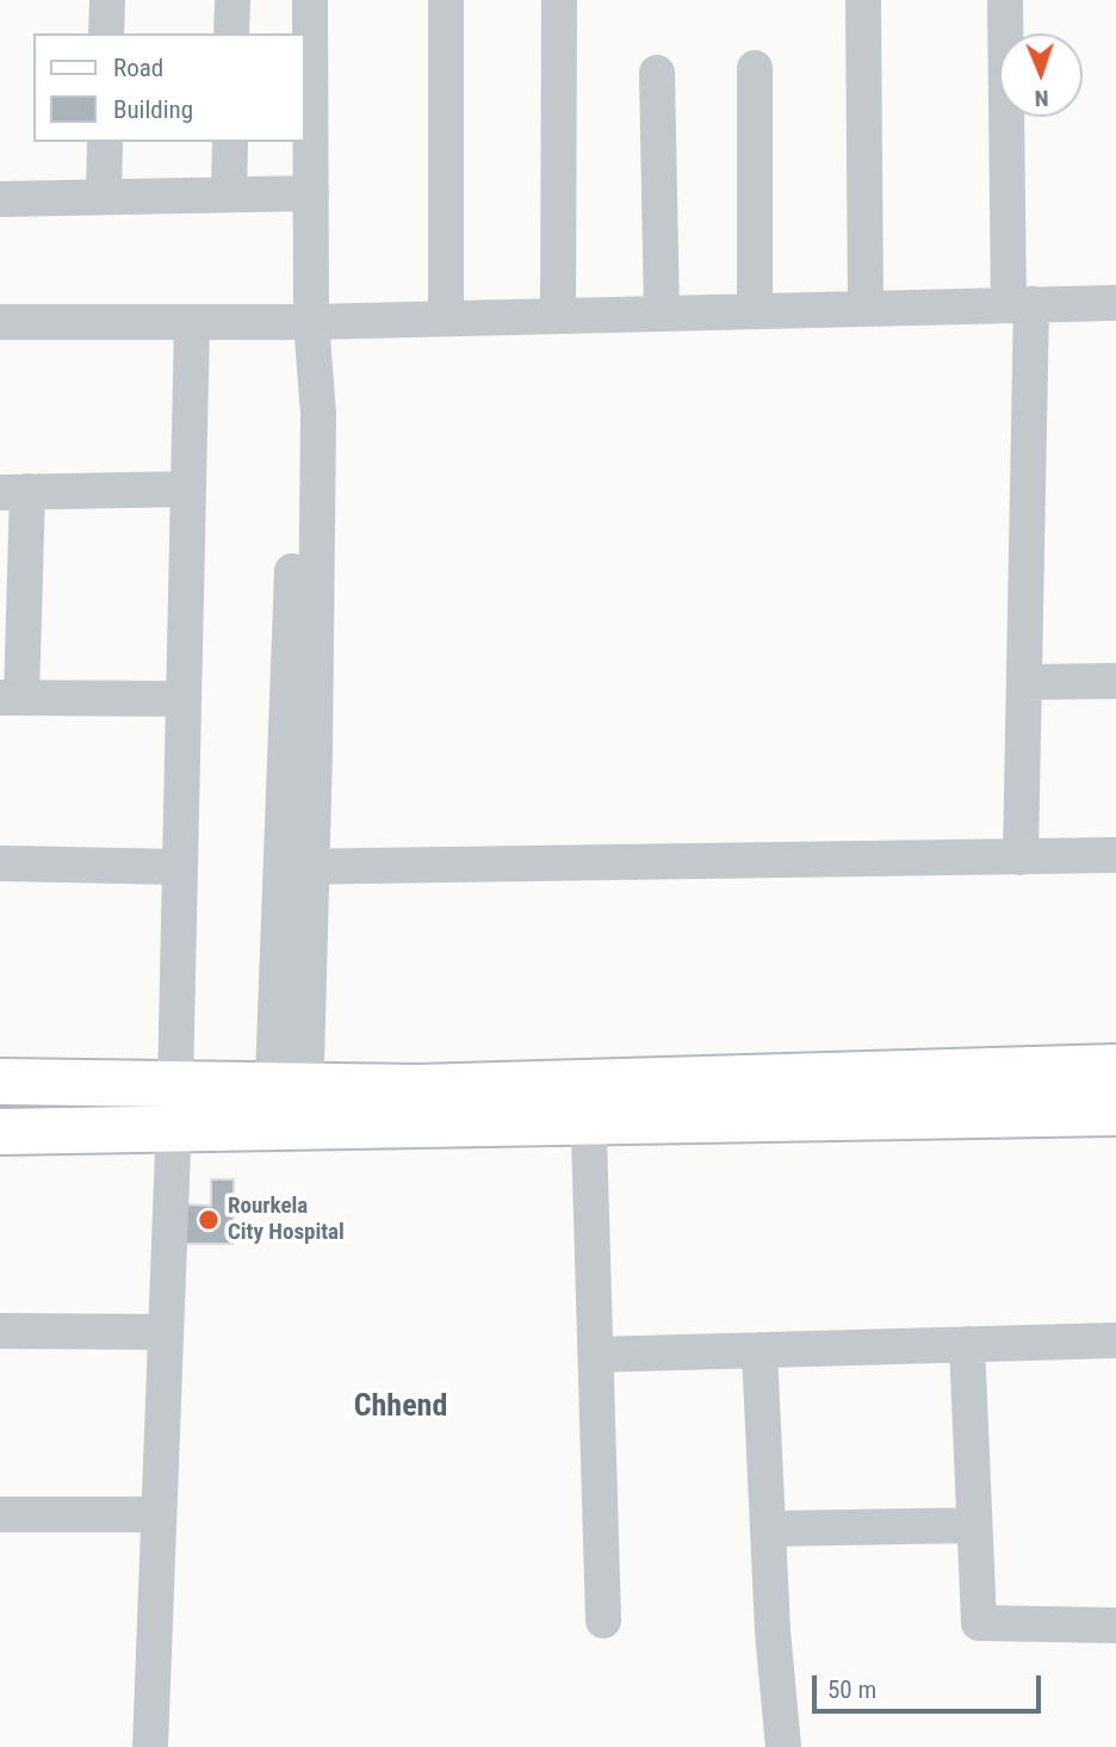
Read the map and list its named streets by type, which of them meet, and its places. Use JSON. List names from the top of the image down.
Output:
{
  "districts": ["Chhend"],
  "places": ["Rourkela City Hospital"],
  "legend": ["Road", "Building"],
  "scale_bar": "50 m",
  "north": "bottom"
}
